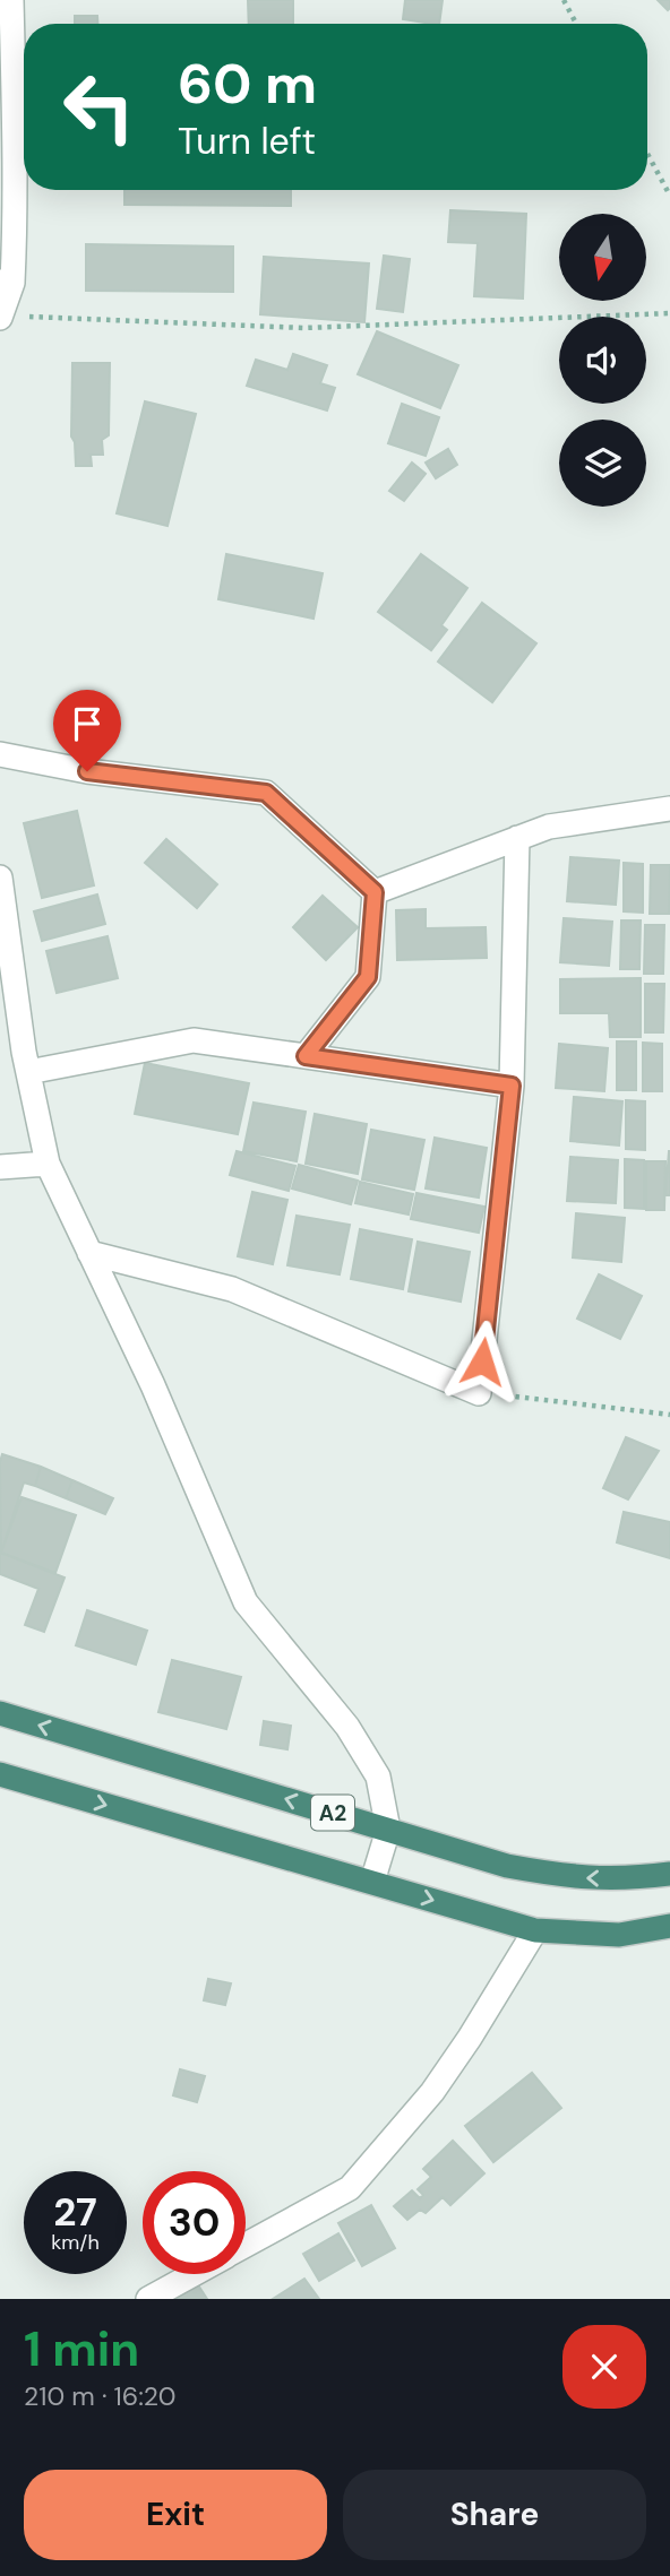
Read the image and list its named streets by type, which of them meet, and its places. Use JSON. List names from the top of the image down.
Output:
{
  "streets": {
    "highway": ["A2"]
  },
  "north": "bottom",
  "page": {
    "turn": ["60 m", "Turn left"],
    "speed": "27 km/h",
    "limit": "30",
    "heading": ["1 min", "210 m · 16:20"],
    "buttons": ["Exit", "Share"]
  }
}
